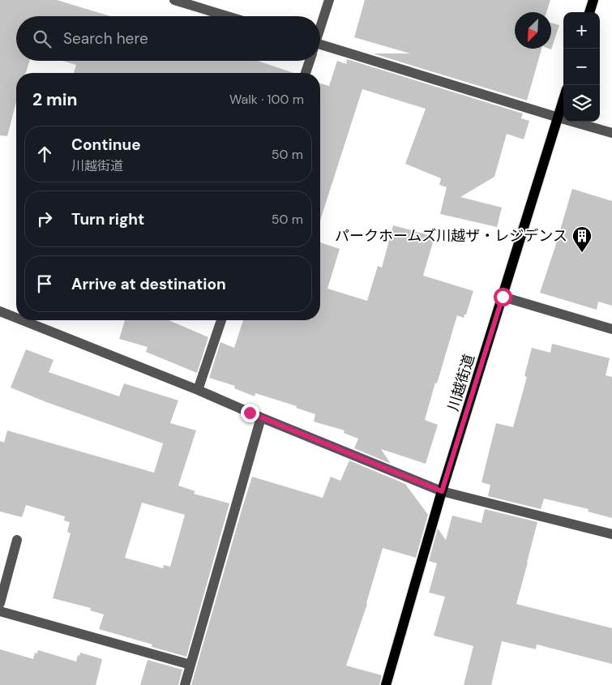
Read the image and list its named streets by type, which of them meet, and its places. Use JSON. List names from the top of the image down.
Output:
{
  "streets": {
    "main road": ["川越街道"]
  },
  "places": {
    "building": ["パークホームズ川越ザ・レジデンス"]
  },
  "north": "bottom left",
  "page": {
    "map_buttons": ["+", "−"],
    "search": "Search here",
    "heading": ["2 min", "Walk · 100 m"],
    "list": [
      ["Continue", "川越街道", "50 m"],
      ["Turn right", "50 m"],
      "Arrive at destination"
    ]
  }
}
